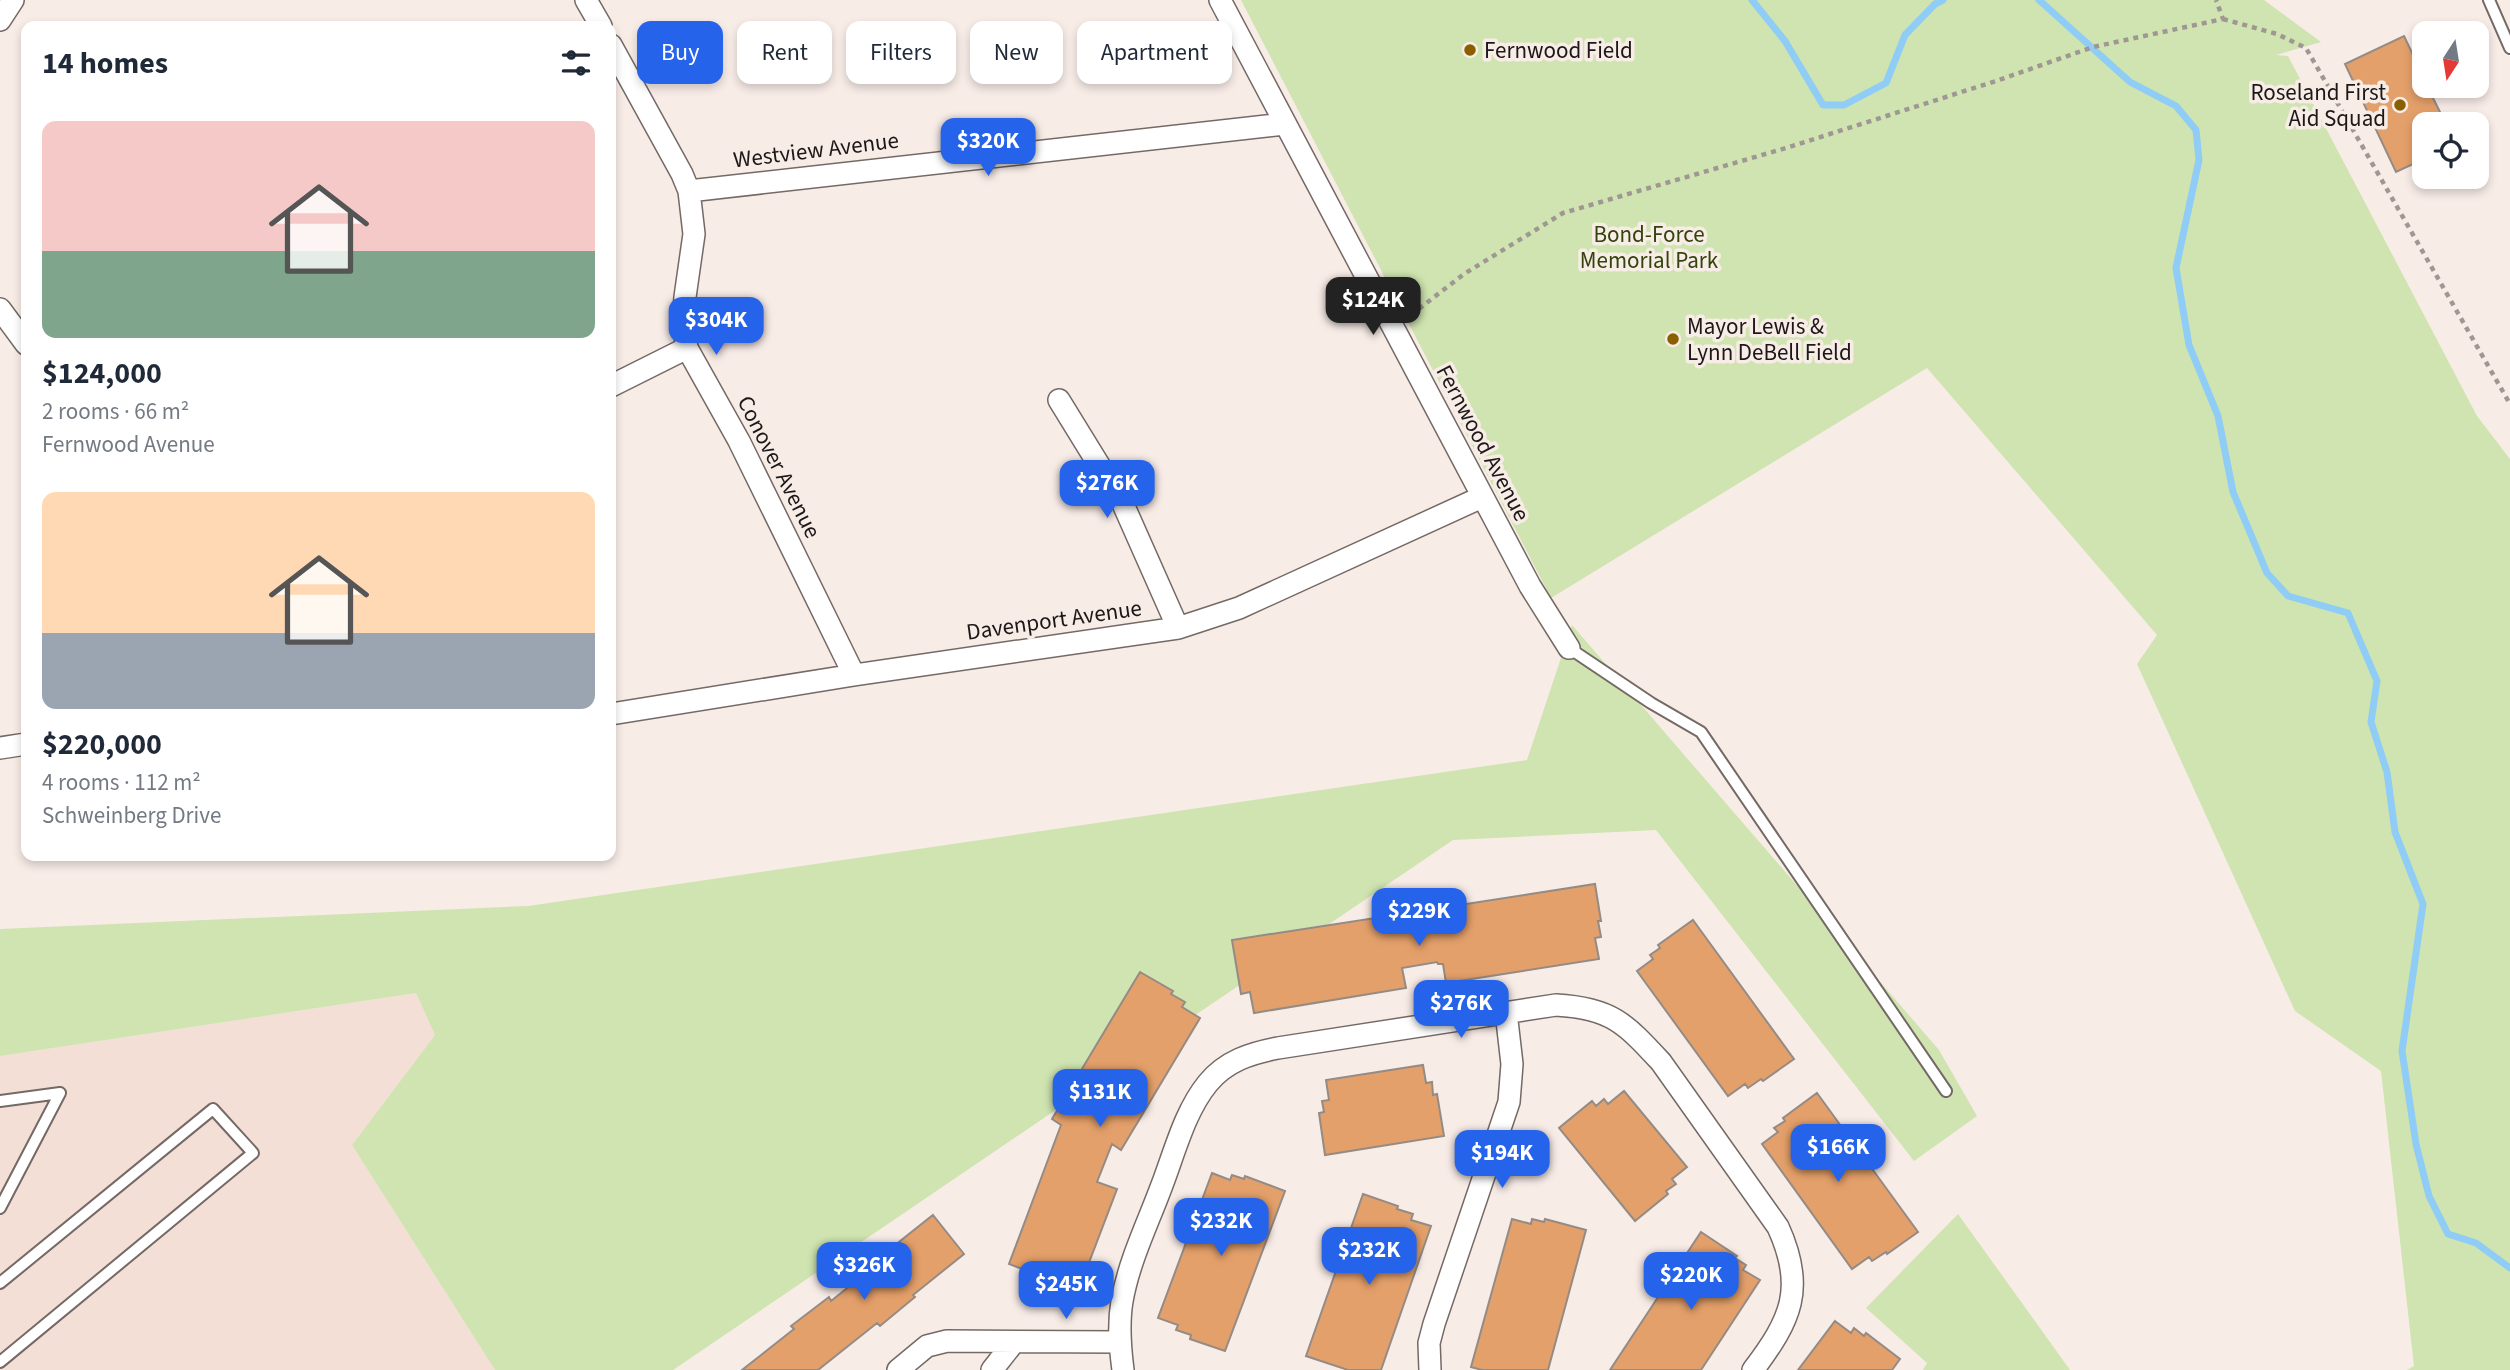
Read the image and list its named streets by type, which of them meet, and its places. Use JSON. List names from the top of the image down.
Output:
{
  "streets": {
    "street": [
      "Westview Avenue",
      "Fernwood Avenue",
      "Conover Avenue",
      "Davenport Avenue"
    ]
  },
  "crossings": [
    ["Westview Avenue", "Fernwood Avenue"],
    ["Westview Avenue", "Conover Avenue"],
    ["Fernwood Avenue", "Davenport Avenue"],
    ["Conover Avenue", "Davenport Avenue"]
  ],
  "parks": ["Bond-Force Memorial Park"],
  "places": ["Fernwood Field", "Roseland First Aid Squad", "Mayor Lewis & Lynn DeBell Field"],
  "north": "bottom",
  "page": {
    "chip": [
      "Buy",
      "Rent",
      "Filters",
      "New",
      "Apartment"
    ],
    "heading": "14 homes",
    "list": [
      {
        "name": "$124,000",
        "note": "2 rooms · 66 m² · Fernwood Avenue"
      },
      {
        "name": "$220,000",
        "note": "4 rooms · 112 m² · Schweinberg Drive"
      }
    ],
    "price": [
      "$320K",
      "$124K",
      "$304K",
      "$276K",
      "$229K",
      "$276K",
      "$131K",
      "$166K",
      "$194K",
      "$232K",
      "$232K",
      "$326K",
      "$220K",
      "$245K"
    ]
  }
}
